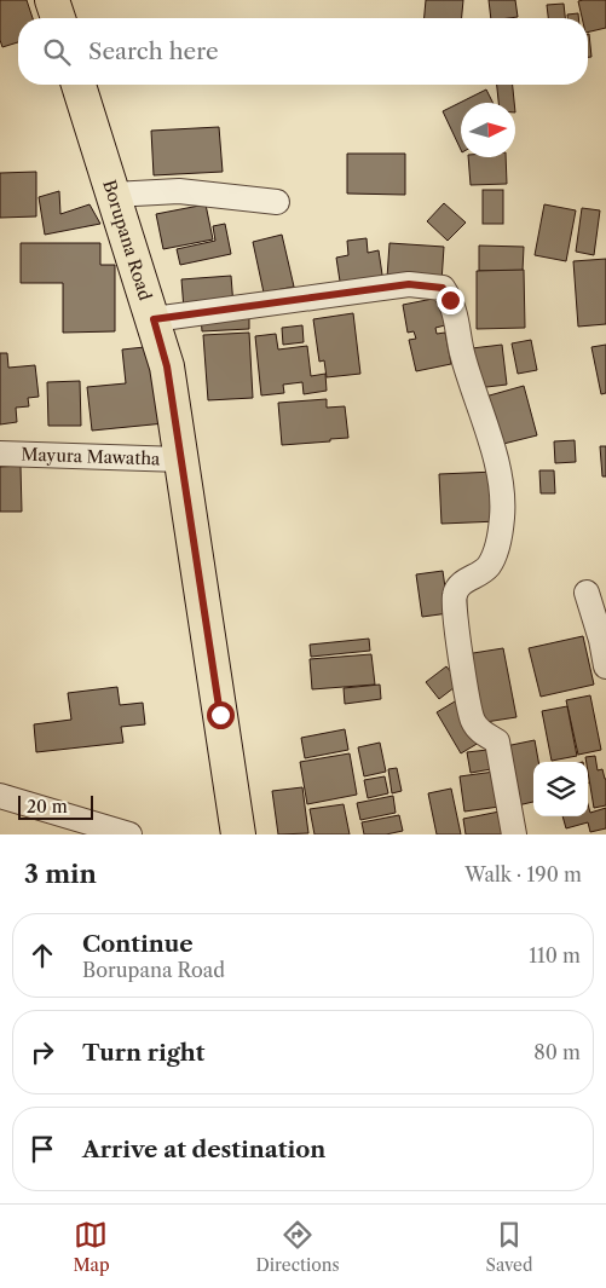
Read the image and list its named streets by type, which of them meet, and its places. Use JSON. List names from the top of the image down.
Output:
{
  "streets": {
    "main road": ["Borupana Road"],
    "street": ["Mayura Mawatha"]
  },
  "crossings": [
    ["Borupana Road", "Mayura Mawatha"]
  ],
  "scale_bar": "20 m",
  "north": "right",
  "page": {
    "search": "Search here",
    "scale": "20 m",
    "heading": ["3 min", "Walk · 190 m"],
    "list": [
      ["Continue", "Borupana Road", "110 m"],
      ["Turn right", "80 m"],
      "Arrive at destination"
    ],
    "nav": ["Map", "Directions", "Saved"]
  }
}
